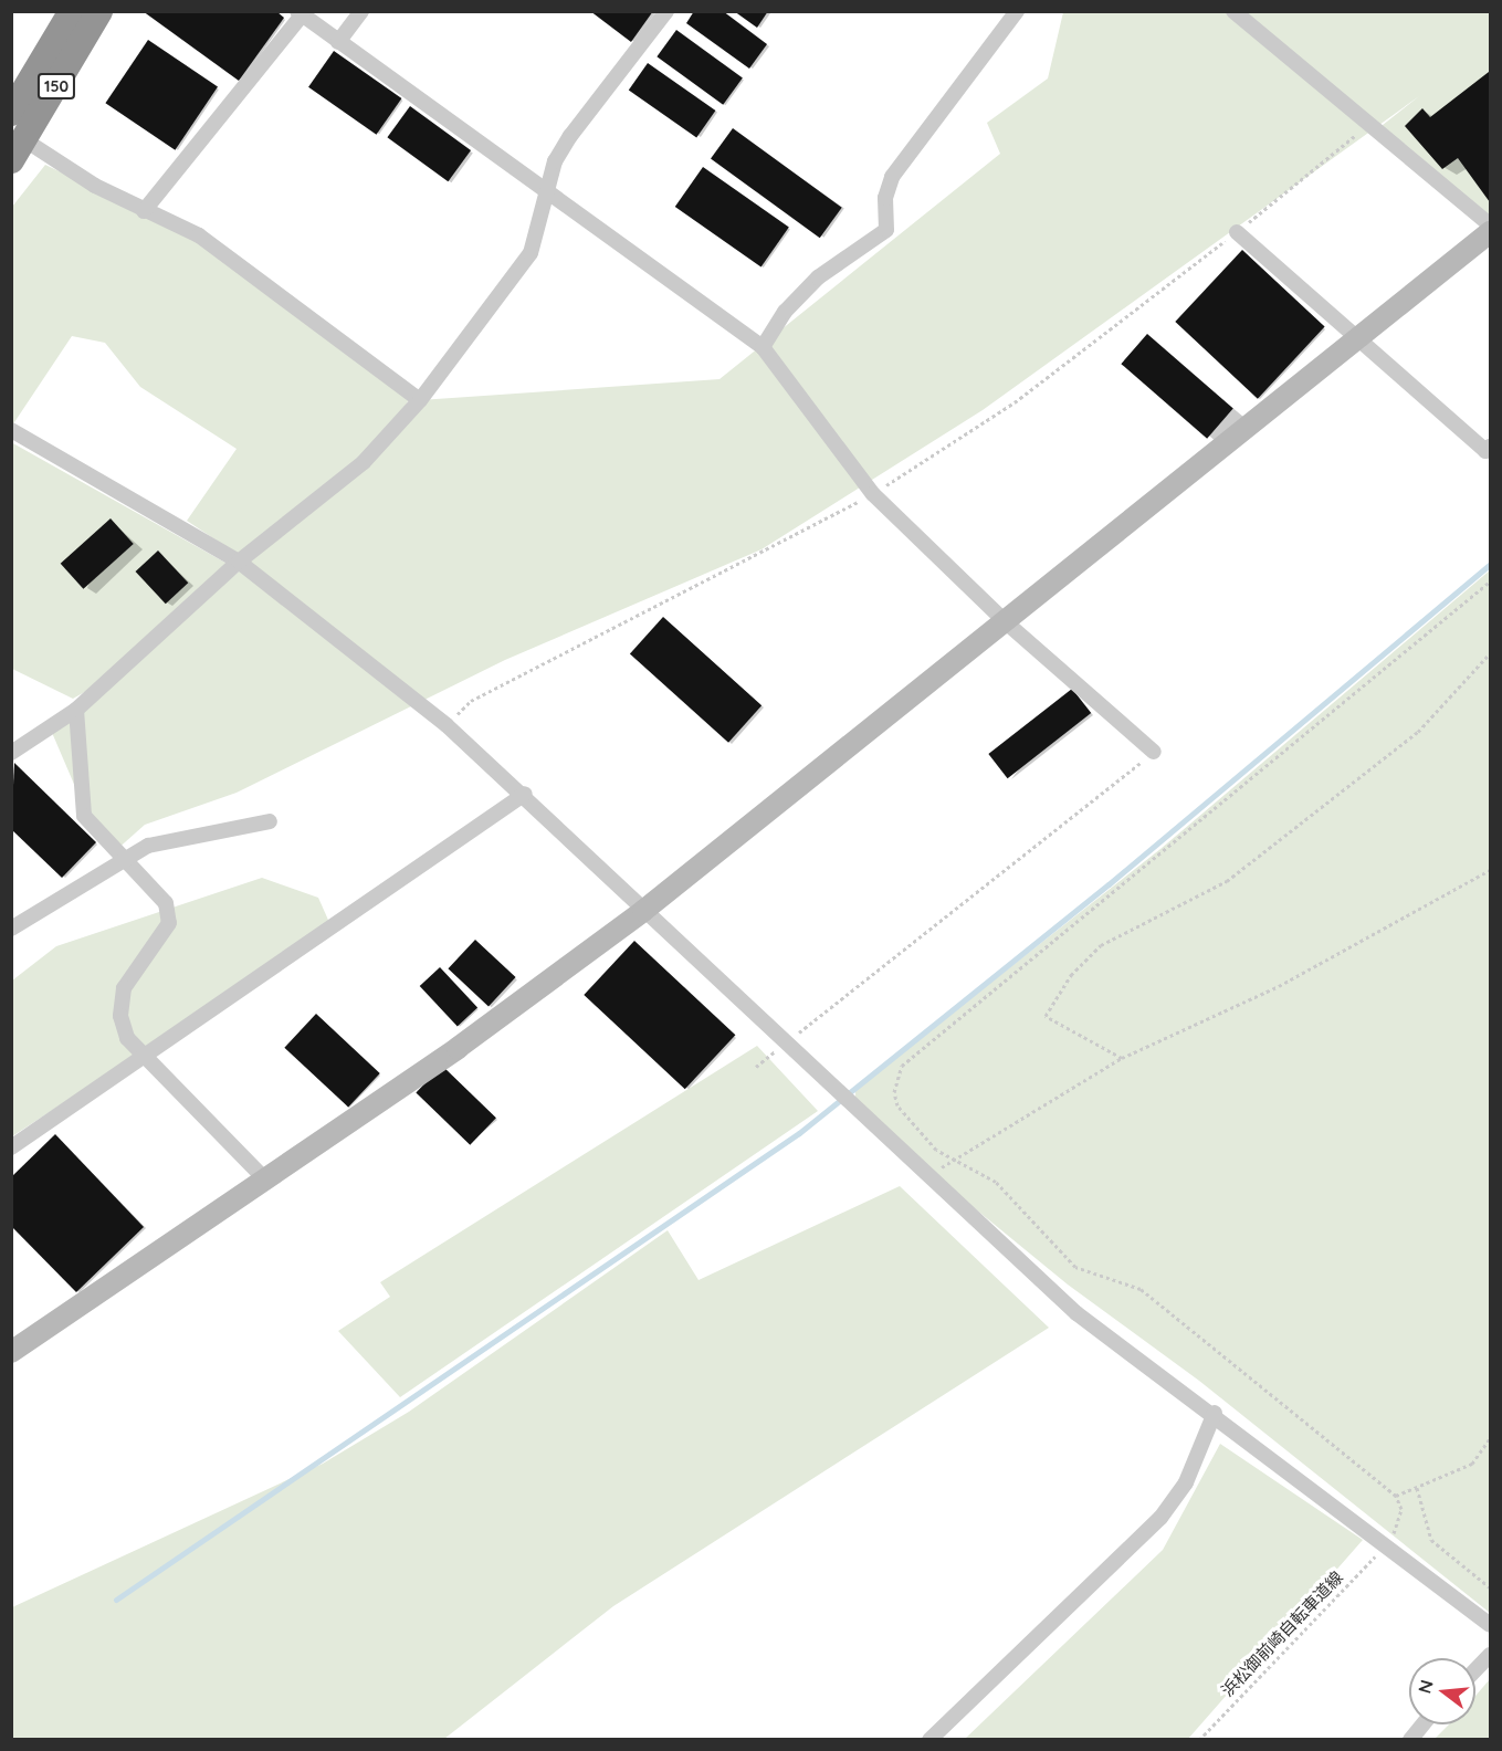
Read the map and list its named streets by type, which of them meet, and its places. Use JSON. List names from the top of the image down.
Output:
{
  "streets": {
    "highway": ["150"],
    "path": ["浜松御前崎自転車道線"]
  },
  "north": "left"
}
